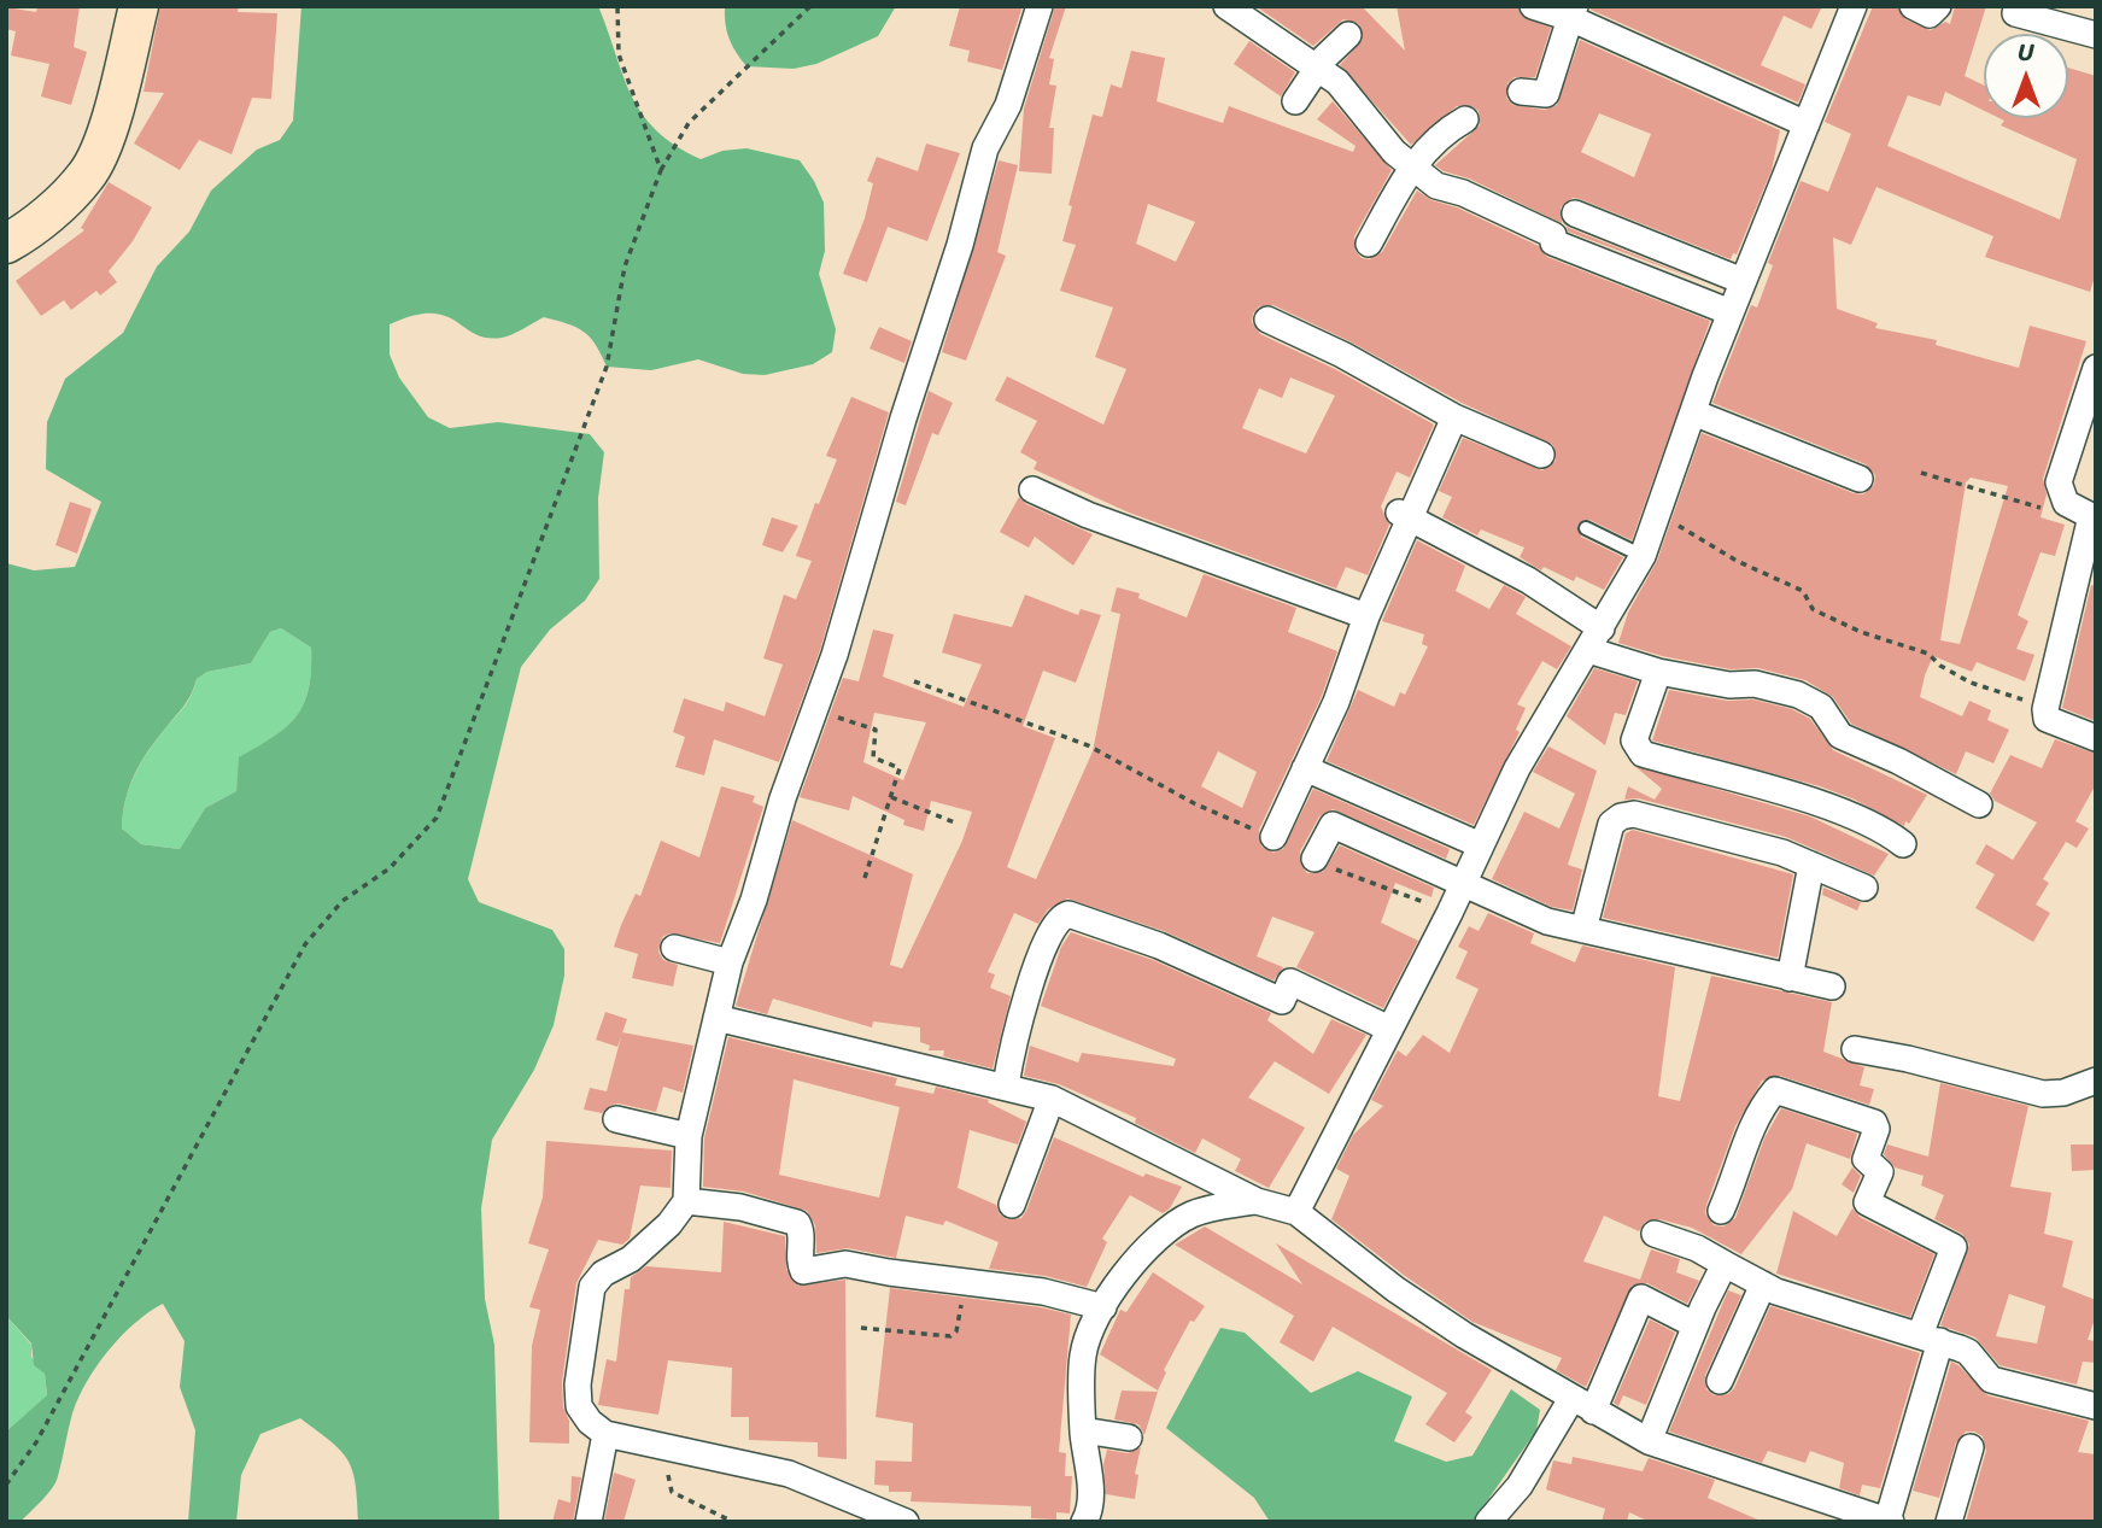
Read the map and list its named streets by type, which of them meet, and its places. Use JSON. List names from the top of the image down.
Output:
{
  "north": "top"
}
